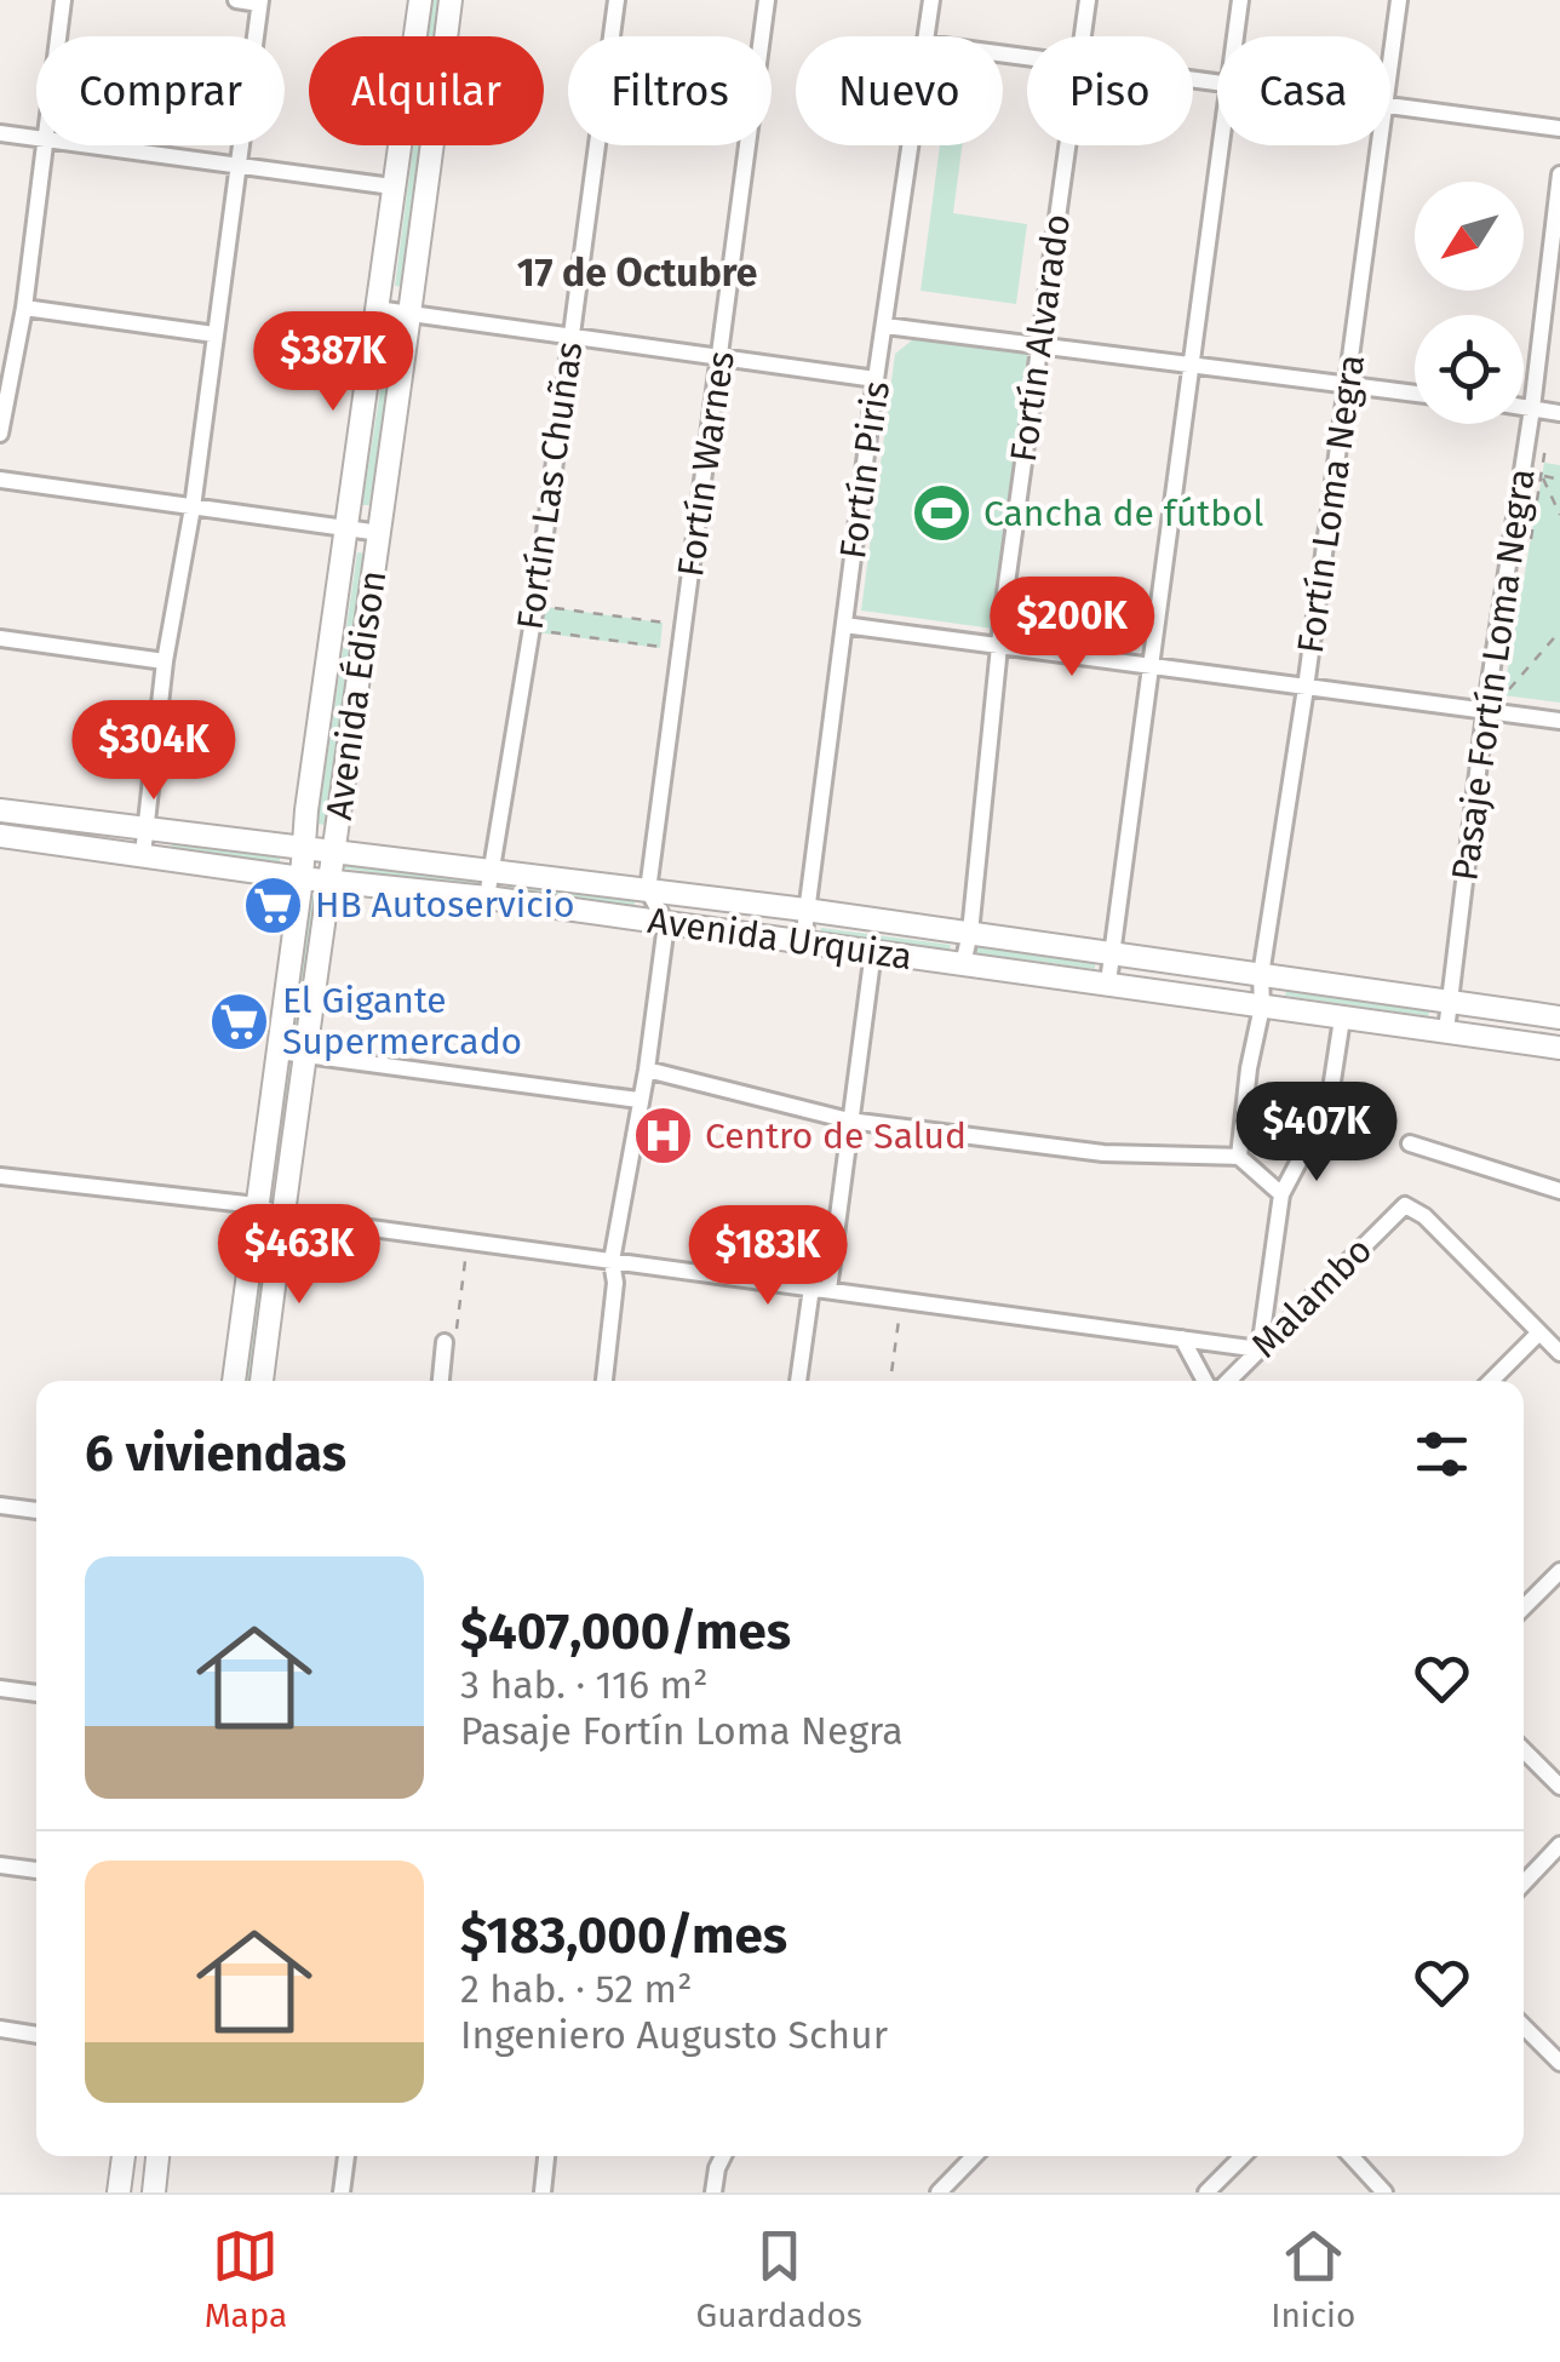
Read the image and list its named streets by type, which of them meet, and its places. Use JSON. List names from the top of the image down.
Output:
{
  "streets": {
    "main road": ["Avenida Édison", "Avenida Urquiza"],
    "street": [
      "Fortín Alvarado",
      "Fortín Warnes",
      "Fortín Piris",
      "Fortín Las Chuñas",
      "Fortín Loma Negra",
      "Pasaje Fortín Loma Negra",
      "Malambo"
    ]
  },
  "crossings": [
    ["Fortín Alvarado", "Avenida Urquiza"],
    ["Fortín Warnes", "Avenida Urquiza"],
    ["Fortín Piris", "Avenida Urquiza"],
    ["Fortín Las Chuñas", "Avenida Urquiza"],
    ["Fortín Loma Negra", "Avenida Urquiza"],
    ["Pasaje Fortín Loma Negra", "Avenida Urquiza"],
    ["Avenida Édison", "Avenida Urquiza"]
  ],
  "districts": ["17 de Octubre"],
  "places": {
    "sports": ["Cancha de fútbol"],
    "supermarket": ["HB Autoservicio", "El Gigante Supermercado"],
    "hospital": ["Centro de Salud"]
  },
  "north": "bottom left",
  "page": {
    "chip": [
      "Comprar",
      "Alquilar",
      "Filtros",
      "Nuevo",
      "Piso",
      "Casa"
    ],
    "price": [
      "$387K",
      "$200K",
      "$304K",
      "$407K",
      "$463K",
      "$183K"
    ],
    "heading": "6 viviendas",
    "list": [
      {
        "name": "$407,000/mes",
        "note": "3 hab. · 116 m² · Pasaje Fortín Loma Negra"
      },
      {
        "name": "$183,000/mes",
        "note": "2 hab. · 52 m² · Ingeniero Augusto Schur"
      }
    ],
    "tabs": ["Mapa", "Guardados", "Inicio"]
  }
}
